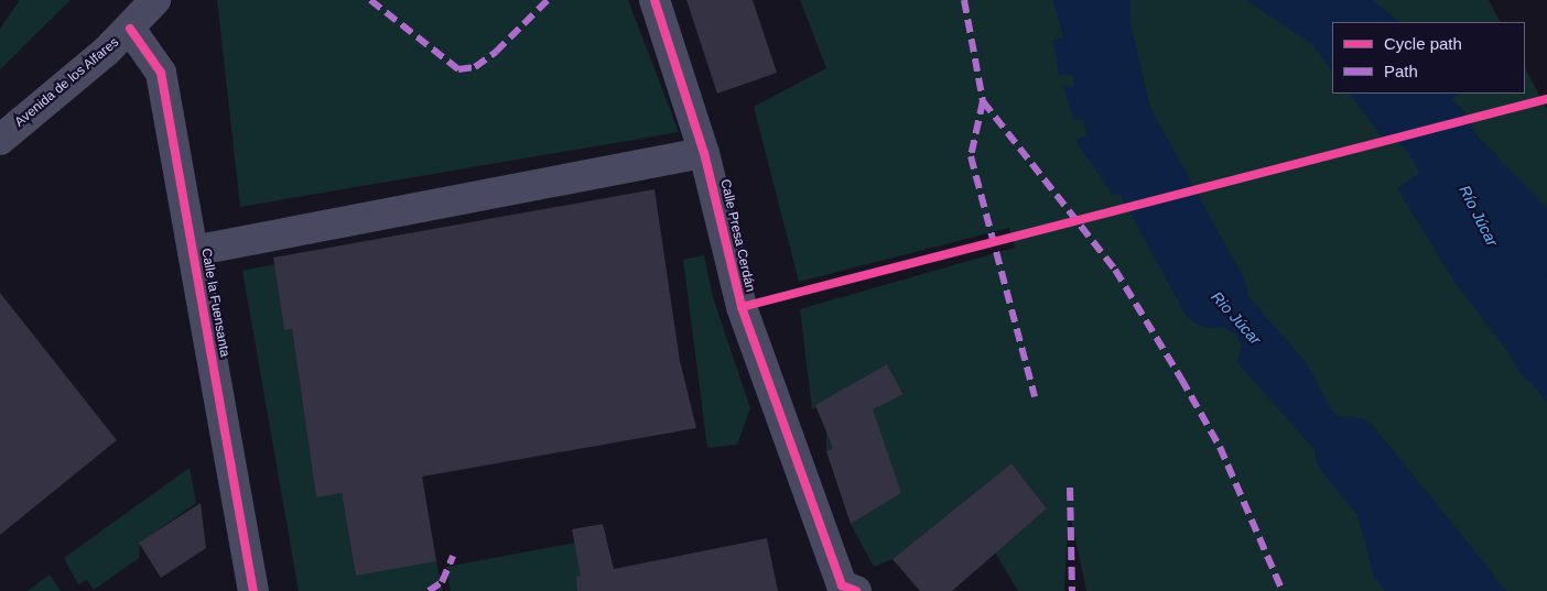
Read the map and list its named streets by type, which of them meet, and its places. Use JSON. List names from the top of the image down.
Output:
{
  "streets": {
    "street": ["Avenida de los Alfares", "Calle Presa Cerdán", "Calle la Fuensanta"]
  },
  "crossings": [
    ["Avenida de los Alfares", "Calle la Fuensanta"]
  ],
  "water": ["Río Júcar", "Rio Júcar"],
  "legend": ["Cycle path", "Path"]
}
